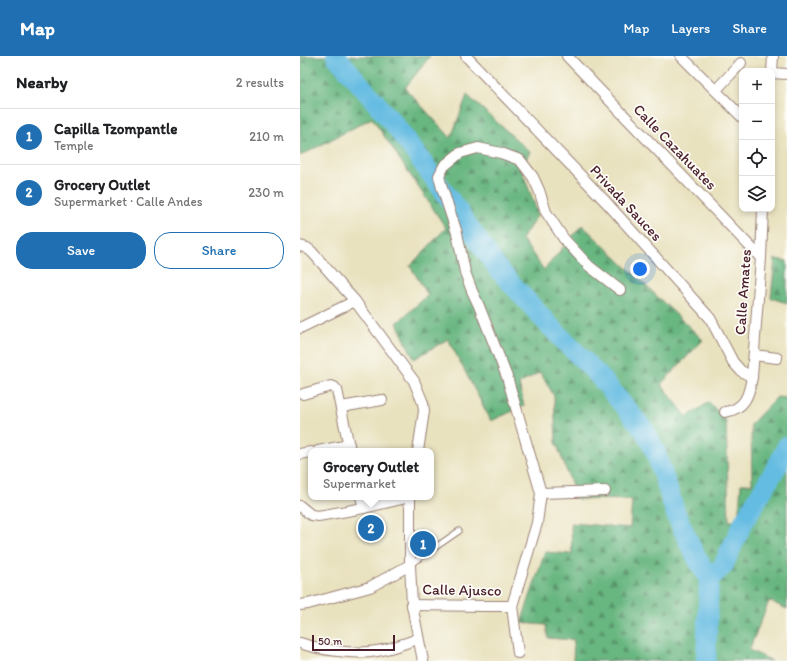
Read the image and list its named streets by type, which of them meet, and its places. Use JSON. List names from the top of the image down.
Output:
{
  "streets": {
    "street": [
      "Calle Cazahuates",
      "Privada Sauces",
      "Calle Amates",
      "Calle Ajusco"
    ]
  },
  "crossings": [
    ["Calle Cazahuates", "Calle Amates"],
    ["Privada Sauces", "Calle Amates"]
  ],
  "scale_bar": "50 m",
  "page": {
    "header": "Map",
    "nav": ["Map", "Layers", "Share"],
    "heading": ["Nearby", "2 results"],
    "map_buttons": ["+", "−"],
    "list": [
      {
        "mark": "1",
        "name": "Capilla Tzompantle",
        "note": "Temple",
        "value": "210 m"
      },
      {
        "mark": "2",
        "name": "Grocery Outlet",
        "note": "Supermarket · Calle Andes",
        "value": "230 m"
      }
    ],
    "buttons": ["Save", "Share"],
    "popup": ["Grocery Outlet", "Supermarket"],
    "pins": ["2", "1"],
    "scale": "50 m"
  }
}
